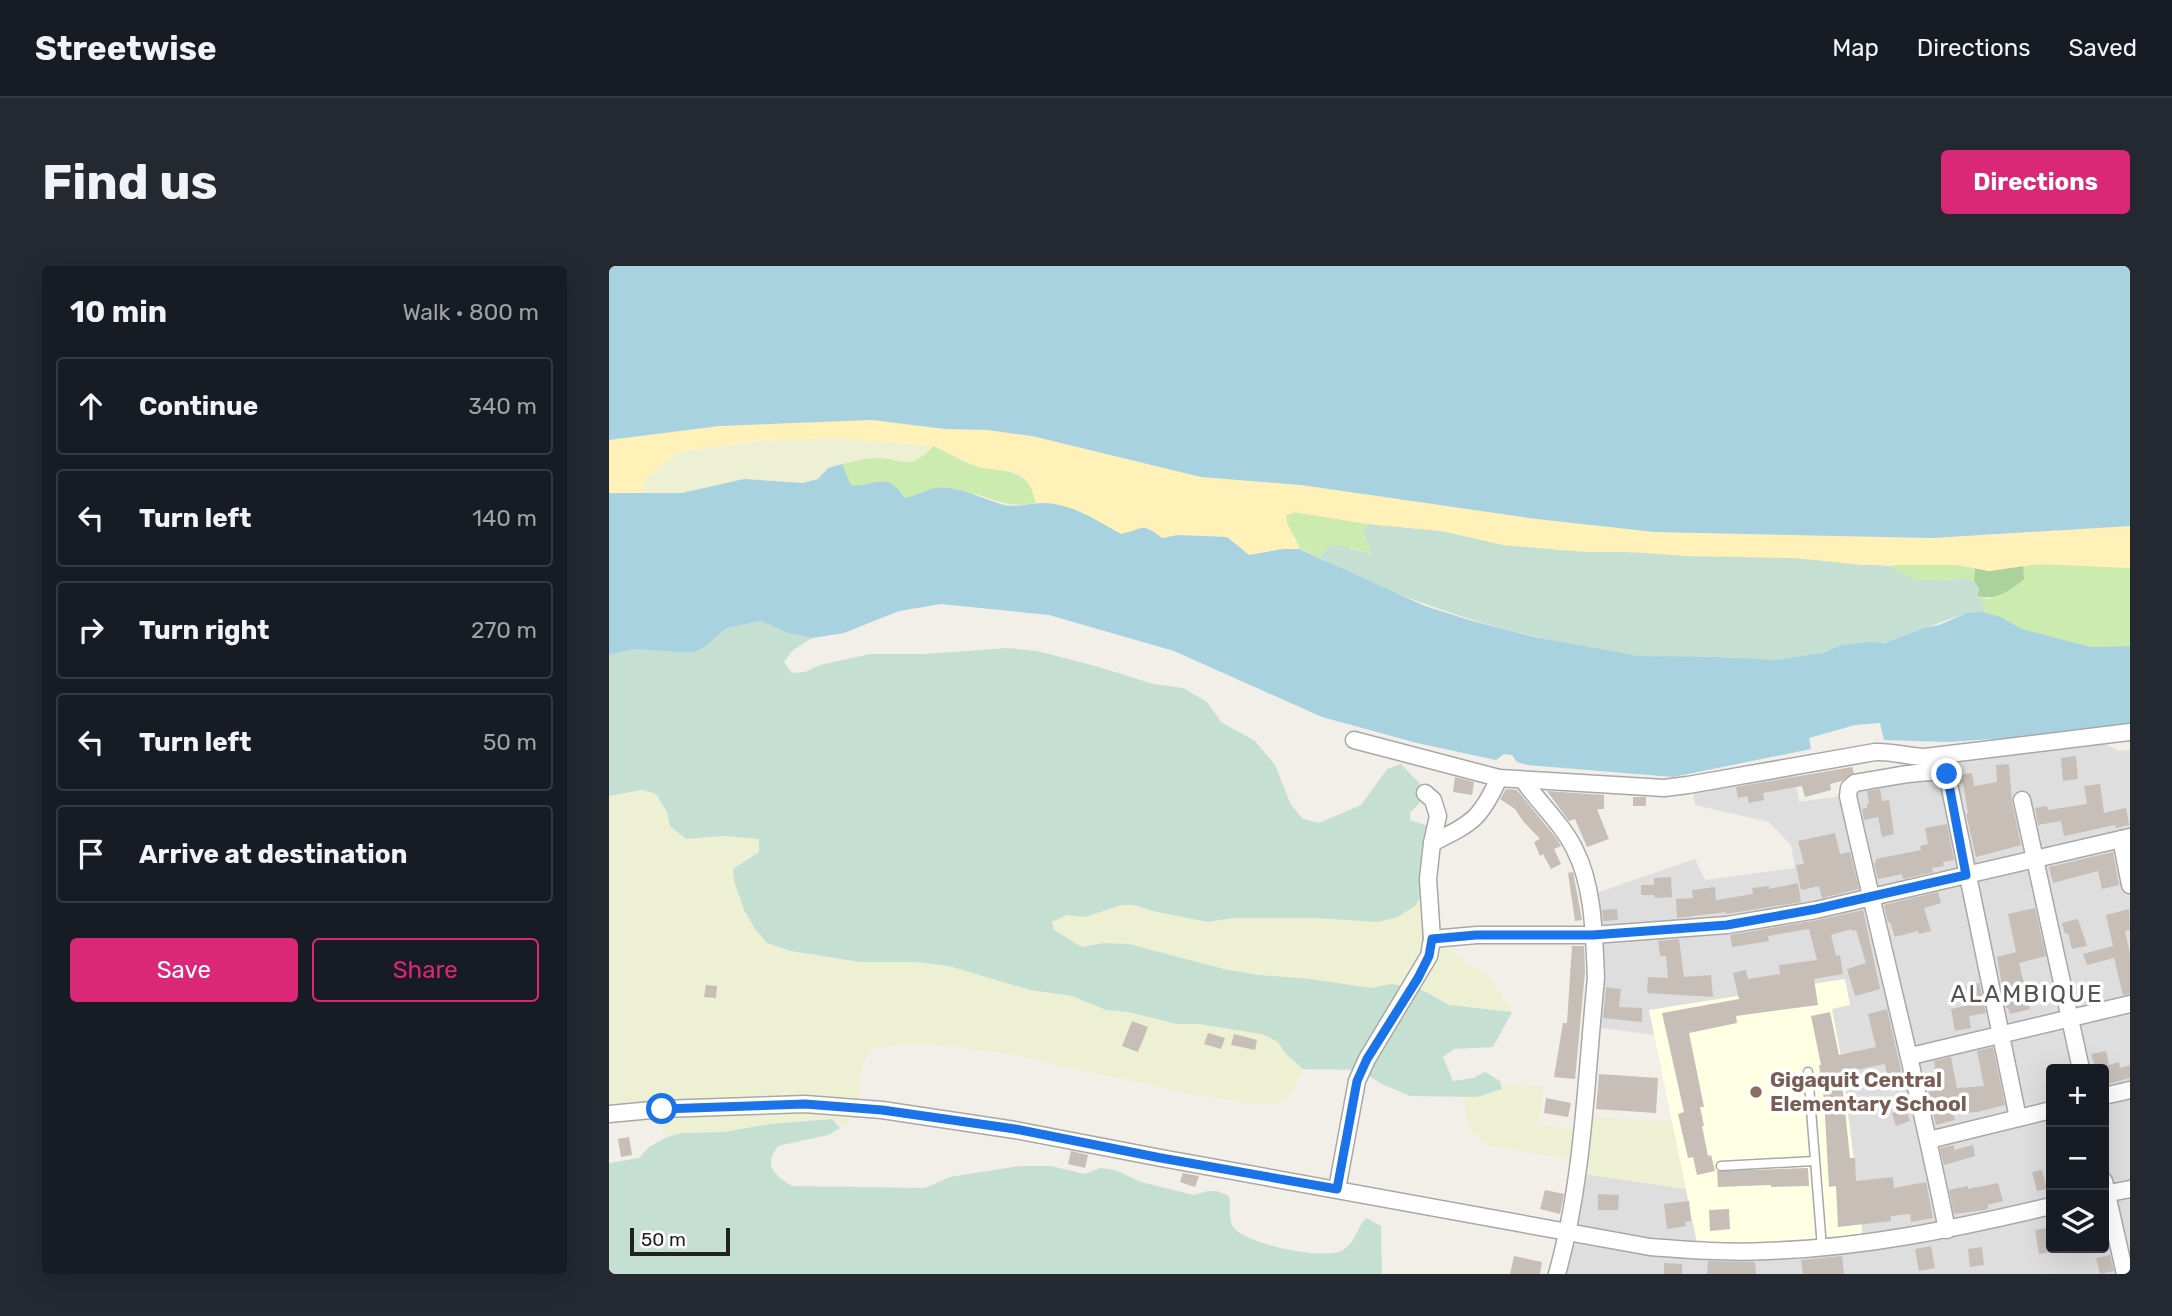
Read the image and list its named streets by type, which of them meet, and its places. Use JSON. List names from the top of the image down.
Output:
{
  "districts": ["ALAMBIQUE"],
  "places": ["Gigaquit Central Elementary School"],
  "scale_bar": "50 m",
  "page": {
    "header": "Streetwise",
    "nav": ["Map", "Directions", "Saved"],
    "buttons": [
      "Directions",
      ["Save", "Share"]
    ],
    "title": "Find us",
    "heading": ["10 min", "Walk · 800 m"],
    "list": [
      ["Continue", "340 m"],
      ["Turn left", "140 m"],
      ["Turn right", "270 m"],
      ["Turn left", "50 m"],
      "Arrive at destination"
    ],
    "map_buttons": ["+", "−"],
    "scale": "50 m"
  }
}
